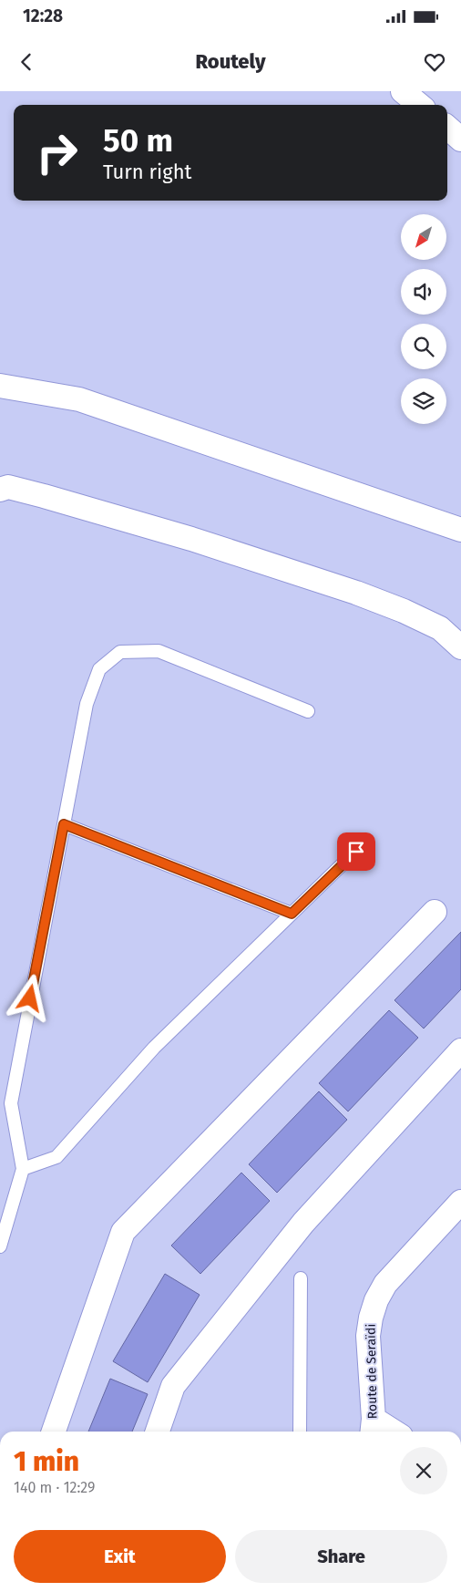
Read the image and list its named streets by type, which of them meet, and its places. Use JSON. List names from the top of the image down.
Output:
{
  "streets": {
    "street": ["Route de Seraïdi"]
  },
  "north": "bottom left",
  "page": {
    "status": "12:28",
    "header": "Routely",
    "turn": ["50 m", "Turn right"],
    "heading": ["1 min", "140 m · 12:29"],
    "buttons": ["Exit", "Share"]
  }
}
